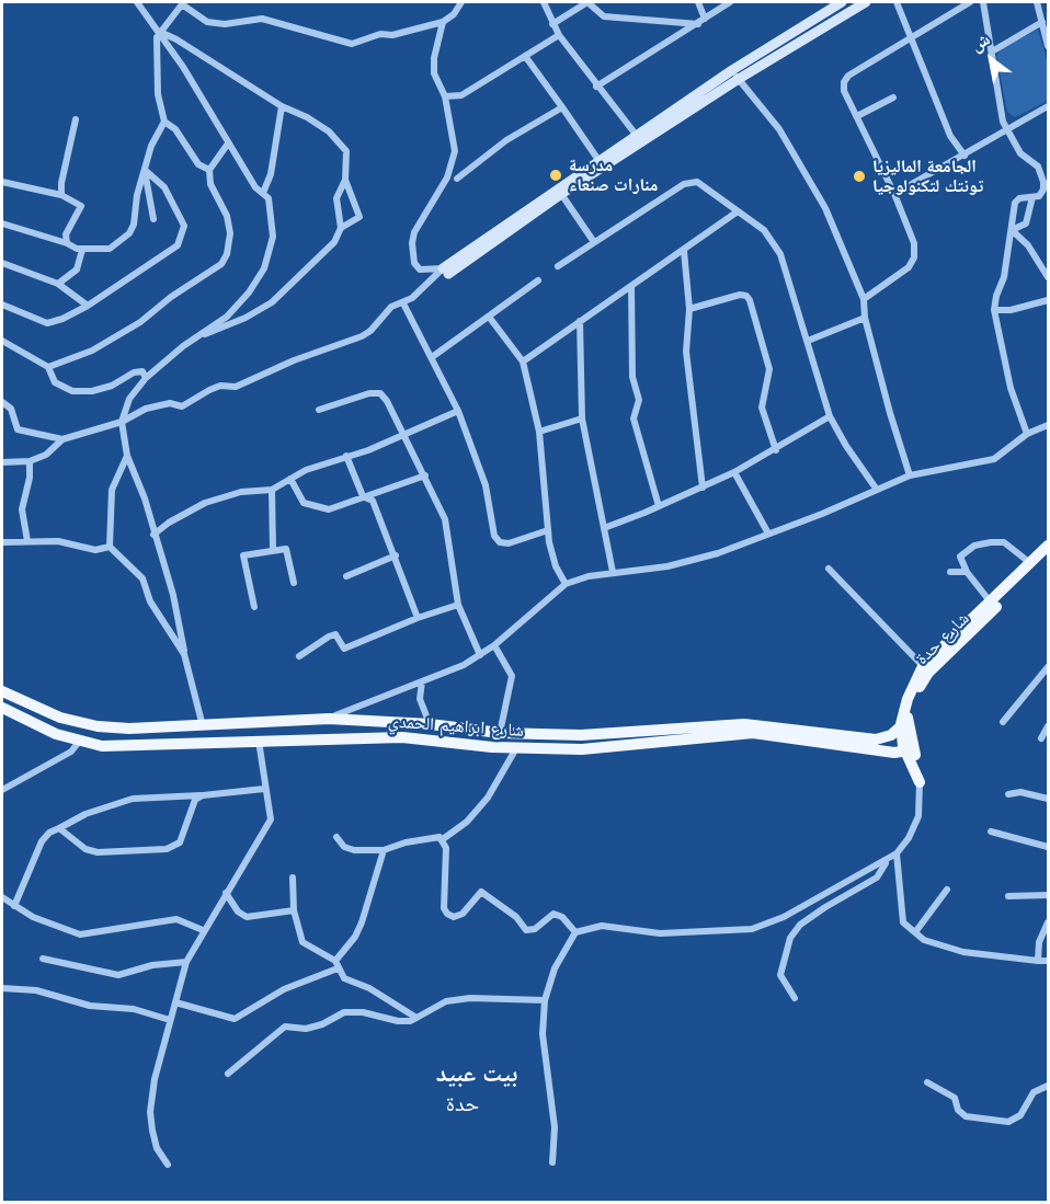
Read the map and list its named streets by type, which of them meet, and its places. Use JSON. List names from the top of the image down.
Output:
{
  "streets": {
    "main road": ["شارع حدة", "شارع ابراهيم الحمدي"]
  },
  "crossings": [
    ["شارع حدة", "شارع ابراهيم الحمدي"]
  ],
  "districts": ["بيت عبيد", "حدة"],
  "places": ["مدرسة منارات صنعاء", "الجامعة الماليزيا تونتك لتكنولوجيا"],
  "north": "top left"
}
